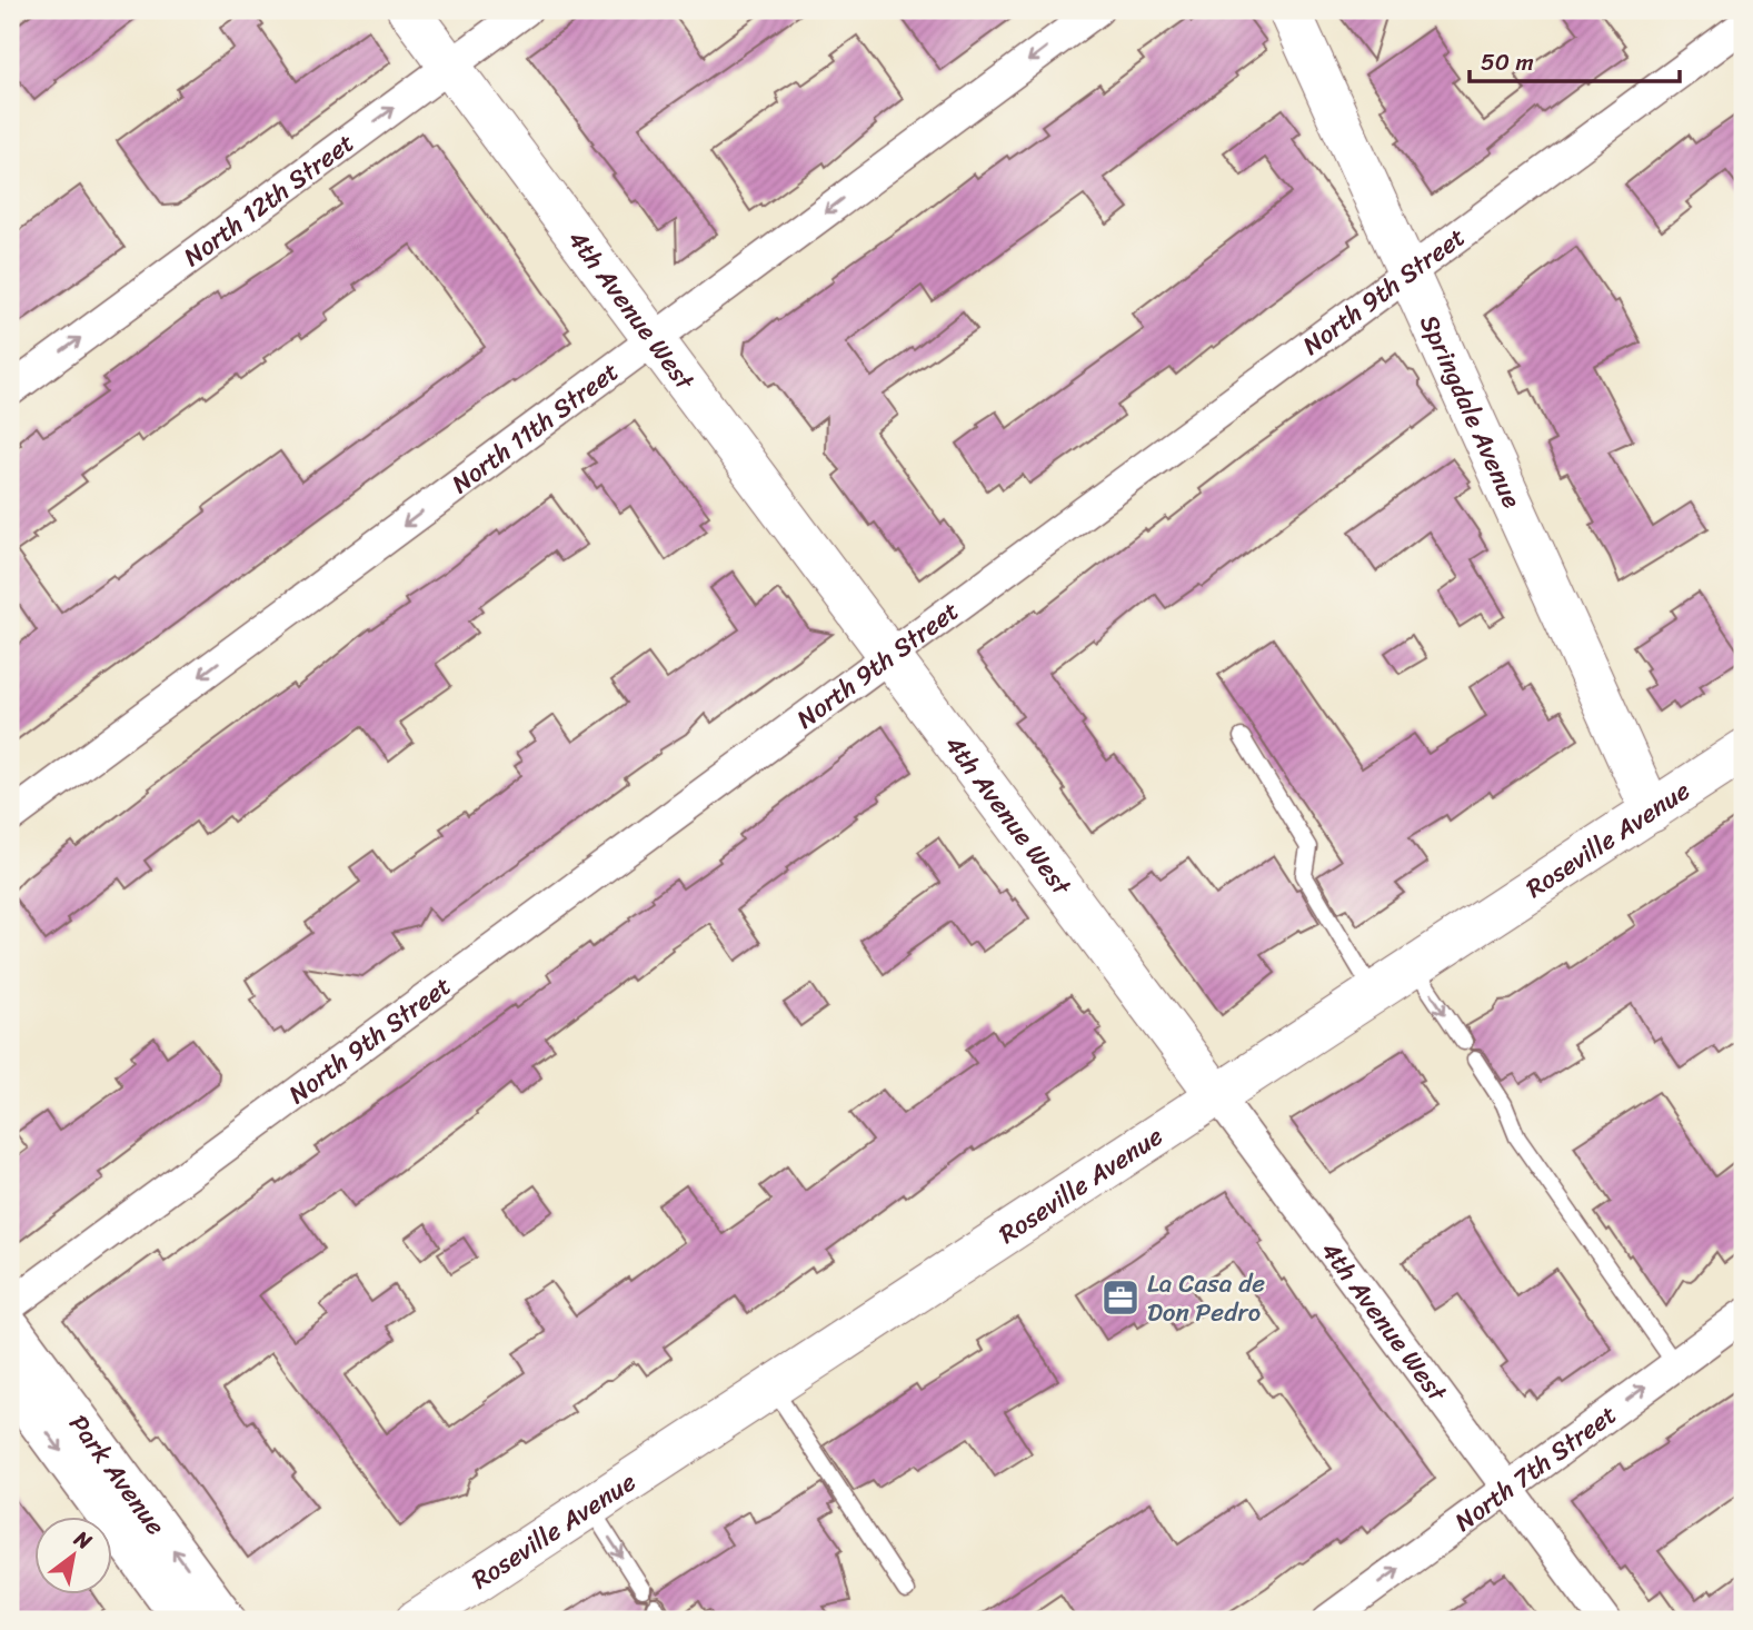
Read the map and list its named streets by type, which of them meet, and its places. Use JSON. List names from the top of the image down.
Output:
{
  "streets": {
    "main road": ["Park Avenue"],
    "street": [
      "North 12th Street",
      "North 9th Street",
      "4th Avenue West",
      "Springdale Avenue",
      "North 11th Street",
      "Roseville Avenue",
      "North 7th Street"
    ]
  },
  "crossings": [
    ["North 12th Street", "4th Avenue West"],
    ["North 9th Street", "4th Avenue West"],
    ["North 9th Street", "Springdale Avenue"],
    ["4th Avenue West", "North 11th Street"],
    ["4th Avenue West", "Roseville Avenue"],
    ["4th Avenue West", "North 7th Street"],
    ["Springdale Avenue", "Roseville Avenue"]
  ],
  "one_way": ["North 12th Street", "North 11th Street", "North 7th Street"],
  "places": {
    "office": ["La Casa de Don Pedro"]
  },
  "scale_bar": "50 m",
  "north": "top right"
}
